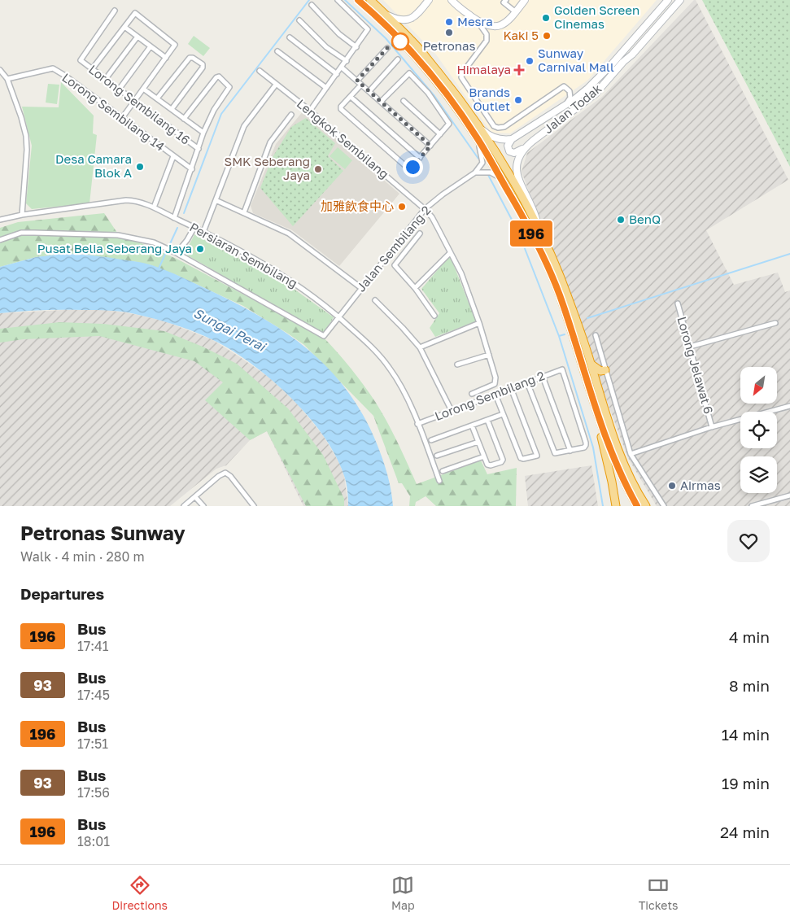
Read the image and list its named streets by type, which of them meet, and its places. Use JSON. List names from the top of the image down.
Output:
{
  "streets": {
    "main road": ["Jalan Todak"],
    "street": [
      "Lorong Sembilang 16",
      "Lorong Sembilang 14",
      "Lengkok Sembilang",
      "Jalan Sembilang 2",
      "Persiaran Sembilang",
      "Lorong Jelawat 6",
      "Lorong Sembilang 2"
    ]
  },
  "crossings": [
    ["Lengkok Sembilang", "Jalan Sembilang 2"],
    ["Jalan Sembilang 2", "Persiaran Sembilang"],
    ["Persiaran Sembilang", "Lorong Sembilang 2"]
  ],
  "water": ["Sungai Perai"],
  "places": {
    "other": [
      "Golden Screen Cinemas",
      "Mesra",
      "Petronas",
      "Kaki 5",
      "Sunway Carnival Mall",
      "Brands Outlet",
      "Desa Camara Blok A",
      "SMK Seberang Jaya",
      "加雅飲食中心",
      "BenQ",
      "Pusat Belia Seberang Jaya",
      "Airmas"
    ],
    "health": ["Himalaya"]
  },
  "lines": ["bus line 196"],
  "north": "bottom left",
  "page": {
    "on_map": "196",
    "heading": [
      ["Petronas Sunway", "Walk · 4 min · 280 m"],
      "Departures"
    ],
    "list": [
      {
        "mark": "196",
        "name": "Bus",
        "note": "17:41",
        "value": "4 min"
      },
      {
        "mark": "93",
        "name": "Bus",
        "note": "17:45",
        "value": "8 min"
      },
      {
        "mark": "196",
        "name": "Bus",
        "note": "17:51",
        "value": "14 min"
      },
      {
        "mark": "93",
        "name": "Bus",
        "note": "17:56",
        "value": "19 min"
      },
      {
        "mark": "196",
        "name": "Bus",
        "note": "18:01",
        "value": "24 min"
      }
    ],
    "tabs": ["Directions", "Map", "Tickets"]
  }
}
